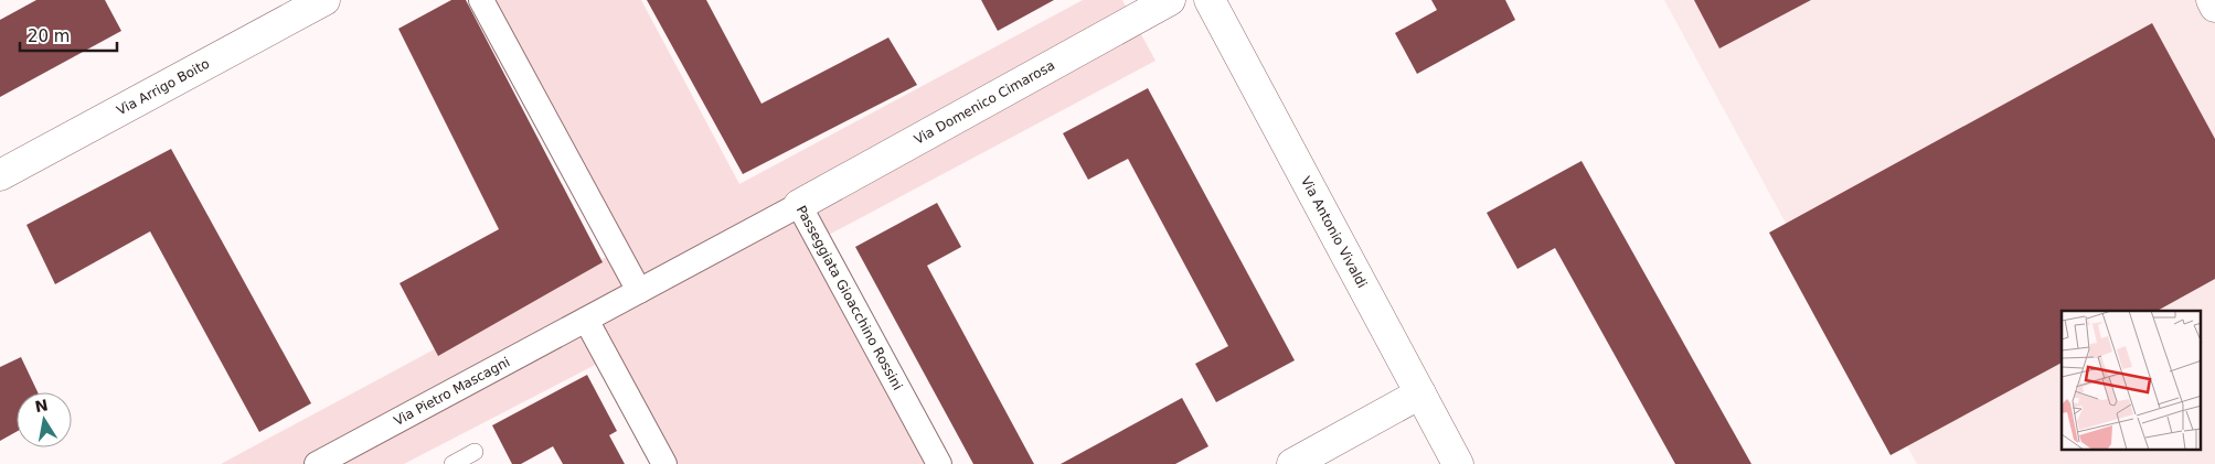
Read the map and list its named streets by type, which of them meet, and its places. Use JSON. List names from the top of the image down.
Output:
{
  "streets": {
    "street": [
      "Via Arrigo Boito",
      "Via Domenico Cimarosa",
      "Via Antonio Vivaldi",
      "Passeggiata Gioacchino Rossini",
      "Via Pietro Mascagni"
    ]
  },
  "crossings": [
    ["Via Domenico Cimarosa", "Passeggiata Gioacchino Rossini"],
    ["Passeggiata Gioacchino Rossini", "Via Pietro Mascagni"]
  ],
  "scale_bar": "20 m",
  "north": "top"
}
